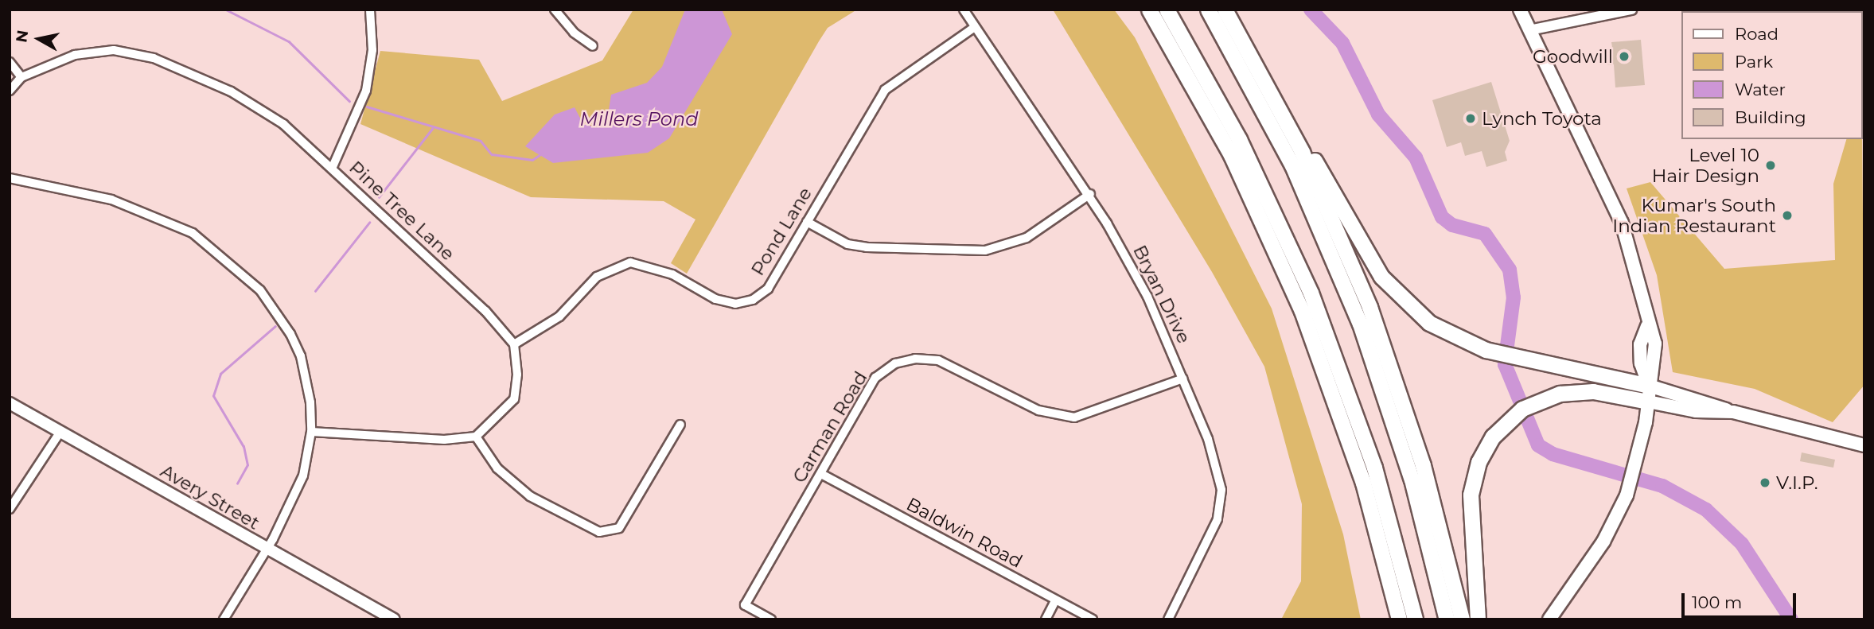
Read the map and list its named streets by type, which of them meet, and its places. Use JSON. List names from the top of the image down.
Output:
{
  "streets": {
    "main road": ["Avery Street"],
    "street": [
      "Pine Tree Lane",
      "Pond Lane",
      "Bryan Drive",
      "Carman Road",
      "Baldwin Road"
    ]
  },
  "crossings": [
    ["Pine Tree Lane", "Pond Lane"],
    ["Pond Lane", "Bryan Drive"],
    ["Bryan Drive", "Carman Road"],
    ["Carman Road", "Baldwin Road"]
  ],
  "water": ["Millers Pond"],
  "places": [
    "Goodwill",
    "Lynch Toyota",
    "Level 10 Hair Design",
    "Kumar's South Indian Restaurant",
    "V.I.P."
  ],
  "legend": [
    "Road",
    "Park",
    "Water",
    "Building"
  ],
  "scale_bar": "100 m",
  "north": "left"
}
